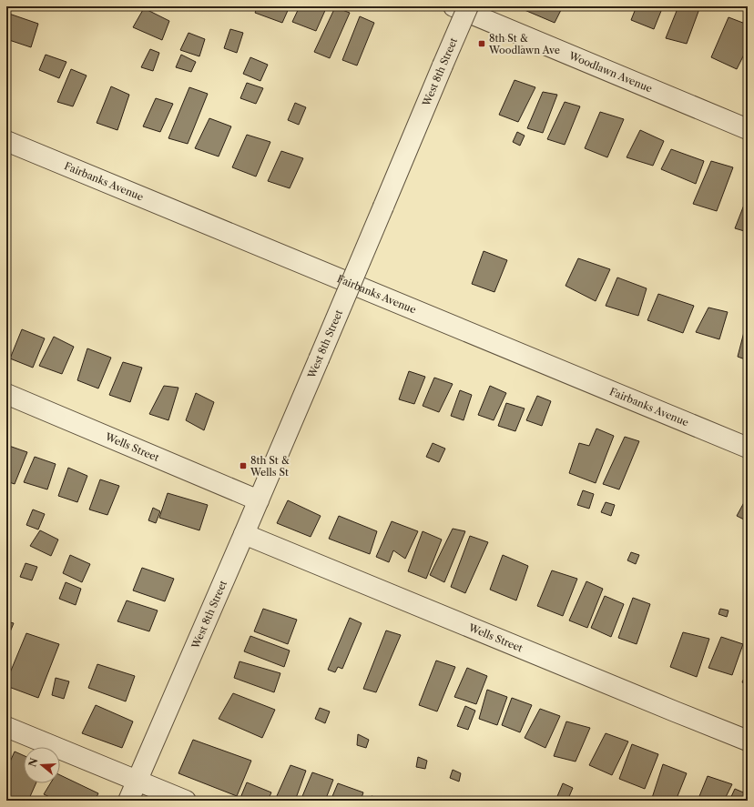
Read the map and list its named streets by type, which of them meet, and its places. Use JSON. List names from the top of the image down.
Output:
{
  "streets": {
    "street": [
      "West 8th Street",
      "Woodlawn Avenue",
      "Fairbanks Avenue",
      "Wells Street"
    ]
  },
  "crossings": [
    ["West 8th Street", "Wells Street"]
  ],
  "places": {
    "transit": ["8th St & Woodlawn Ave", "8th St & Wells St"]
  },
  "north": "left"
}
